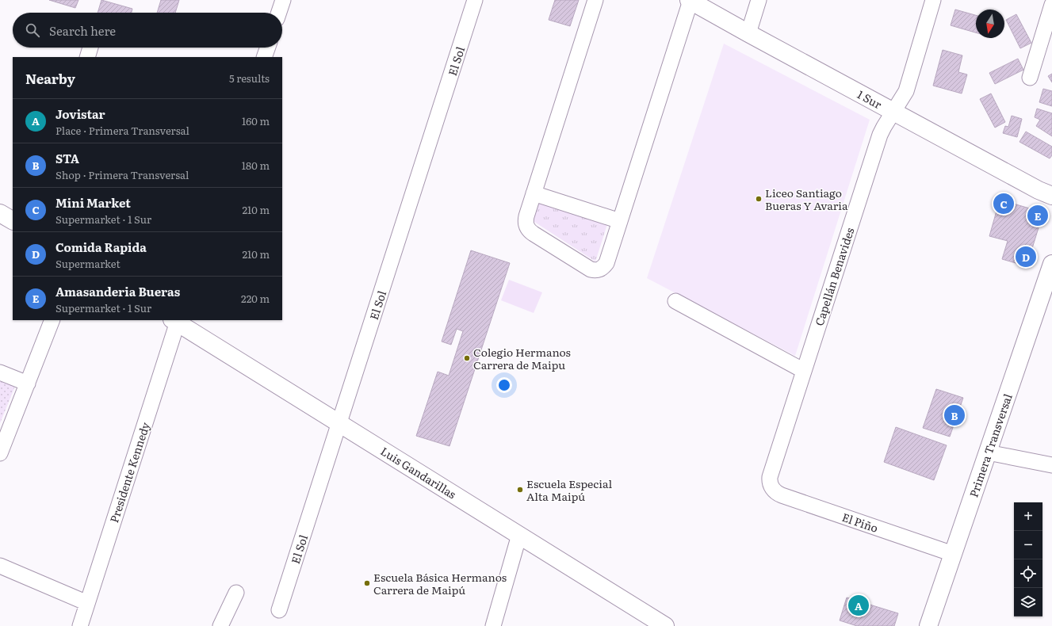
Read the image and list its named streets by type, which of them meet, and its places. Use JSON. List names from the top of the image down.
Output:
{
  "streets": {
    "street": [
      "El Sol",
      "1 Sur",
      "Capellán Benavides",
      "Primera Transversal",
      "Presidente Kennedy",
      "Luis Gandarillas",
      "El Piño"
    ]
  },
  "crossings": [
    ["El Sol", "Luis Gandarillas"],
    ["1 Sur", "Capellán Benavides"],
    ["Capellán Benavides", "El Piño"],
    ["Primera Transversal", "El Piño"],
    ["Presidente Kennedy", "Luis Gandarillas"]
  ],
  "places": [
    "Liceo Santiago Bueras Y Avaria",
    "Colegio Hermanos Carrera de Maipu",
    "Escuela Especial Alta Maipú",
    "Escuela Básica Hermanos Carrera de Maipú"
  ],
  "north": "bottom",
  "page": {
    "search": "Search here",
    "heading": ["Nearby", "5 results"],
    "list": [
      {
        "mark": "A",
        "name": "Jovistar",
        "note": "Place · Primera Transversal",
        "value": "160 m"
      },
      {
        "mark": "B",
        "name": "STA",
        "note": "Shop · Primera Transversal",
        "value": "180 m"
      },
      {
        "mark": "C",
        "name": "Mini Market",
        "note": "Supermarket · 1 Sur",
        "value": "210 m"
      },
      {
        "mark": "D",
        "name": "Comida Rapida",
        "note": "Supermarket",
        "value": "210 m"
      },
      {
        "mark": "E",
        "name": "Amasanderia Bueras",
        "note": "Supermarket · 1 Sur",
        "value": "220 m"
      }
    ],
    "pins": [
      "C",
      "E",
      "D",
      "B",
      "A"
    ],
    "map_buttons": ["+", "−"]
  }
}
